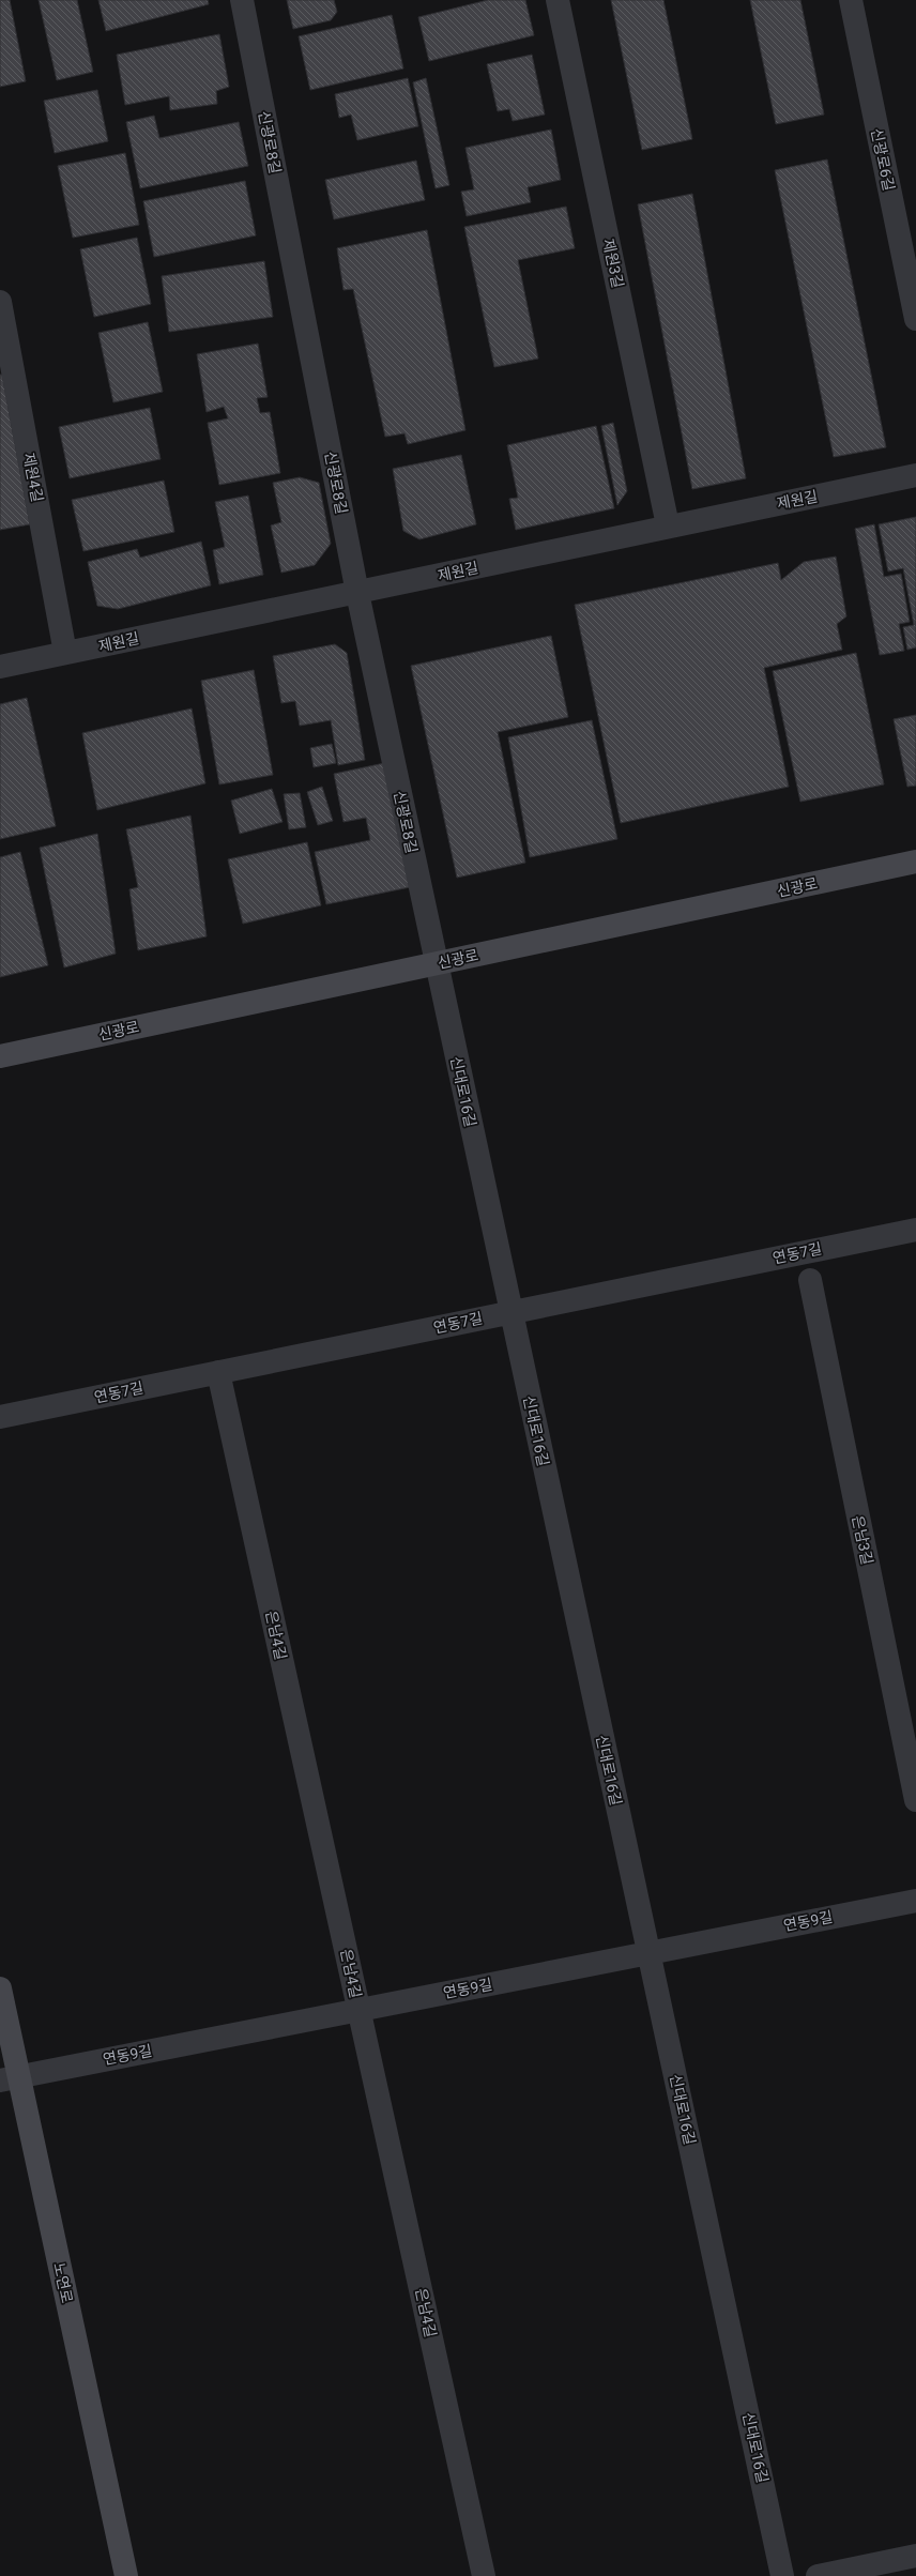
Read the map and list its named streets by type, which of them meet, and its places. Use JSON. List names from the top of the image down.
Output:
{
  "streets": {
    "main road": ["신광로", "노연로"],
    "street": [
      "신광로8길",
      "신광로6길",
      "제원3길",
      "제원4길",
      "제원길",
      "신대로16길",
      "연동7길",
      "은남3길",
      "은남4길",
      "연동9길"
    ]
  },
  "crossings": [
    ["신광로8길", "제원길"],
    ["신광로8길", "신광로"],
    ["신광로8길", "신대로16길"],
    ["제원3길", "제원길"],
    ["제원4길", "제원길"],
    ["신광로", "신대로16길"],
    ["신대로16길", "연동7길"],
    ["신대로16길", "연동9길"],
    ["연동7길", "은남4길"],
    ["은남4길", "연동9길"],
    ["연동9길", "노연로"]
  ]
}
